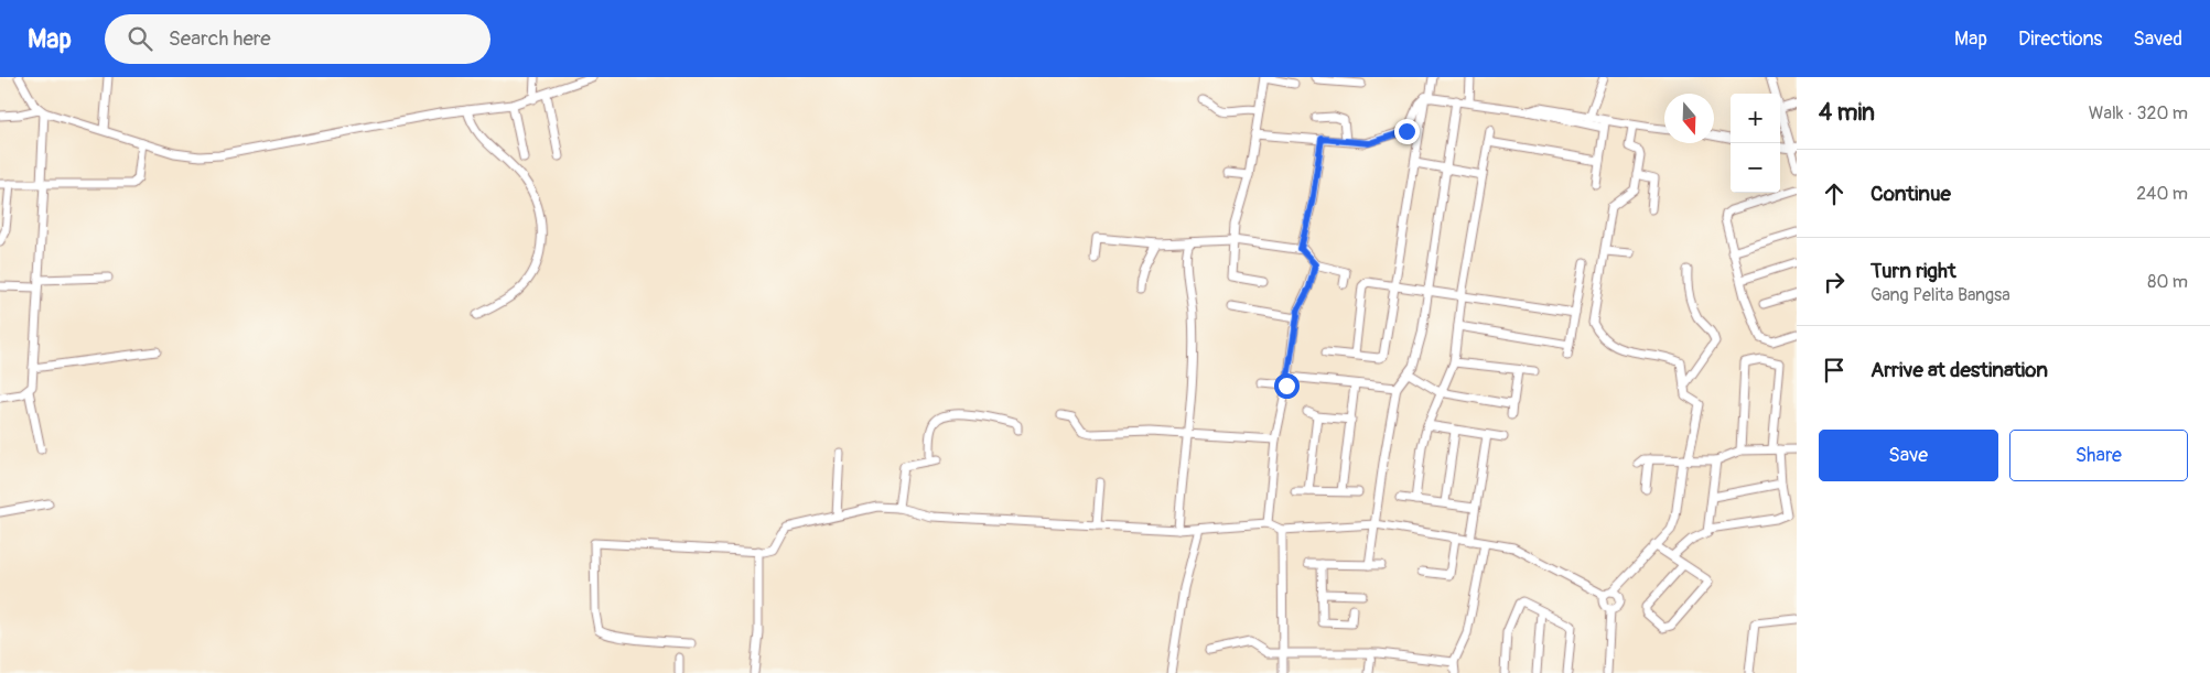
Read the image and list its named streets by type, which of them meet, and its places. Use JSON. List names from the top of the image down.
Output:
{
  "north": "bottom",
  "page": {
    "header": "Map",
    "search": "Search here",
    "nav": ["Map", "Directions", "Saved"],
    "heading": ["4 min", "Walk · 320 m"],
    "map_buttons": ["+", "−"],
    "list": [
      ["Continue", "240 m"],
      ["Turn right", "Gang Pelita Bangsa", "80 m"],
      "Arrive at destination"
    ],
    "buttons": ["Save", "Share"]
  }
}
